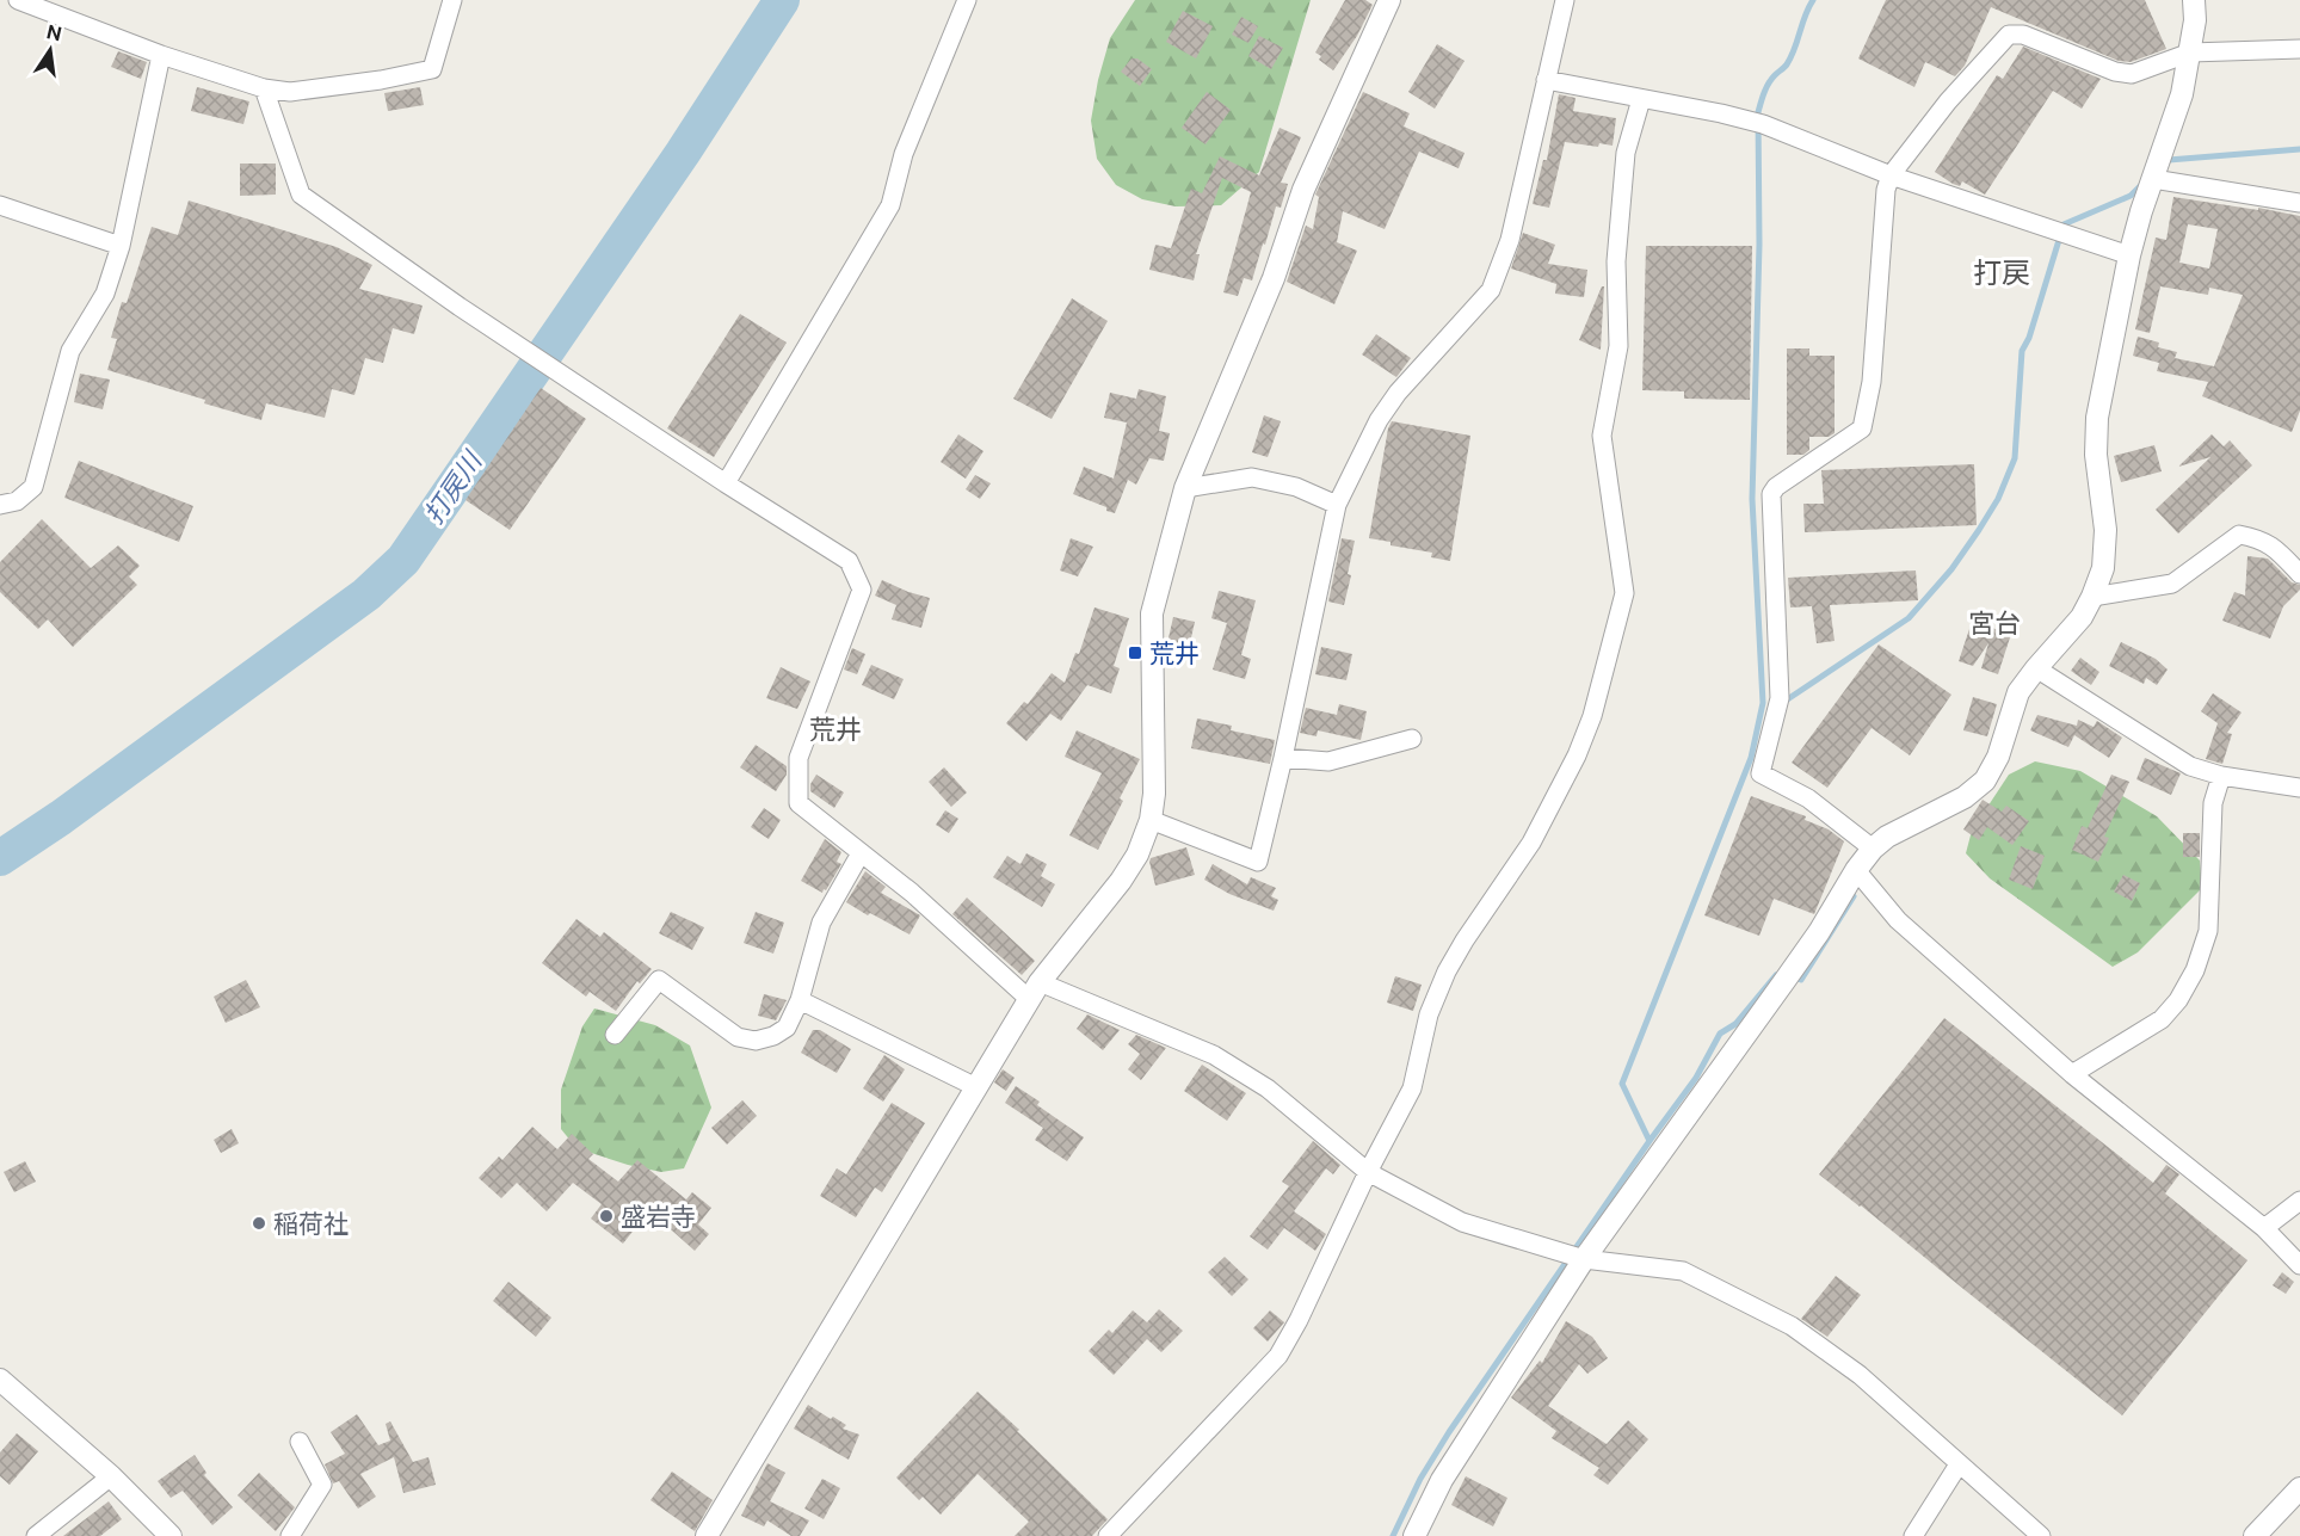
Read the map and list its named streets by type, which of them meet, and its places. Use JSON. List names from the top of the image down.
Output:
{
  "districts": ["打戻", "宮台", "荒井"],
  "water": ["打戻川"],
  "places": {
    "transit": ["荒井"],
    "other": ["盛岩寺", "稲荷社"]
  },
  "north": "top"
}
